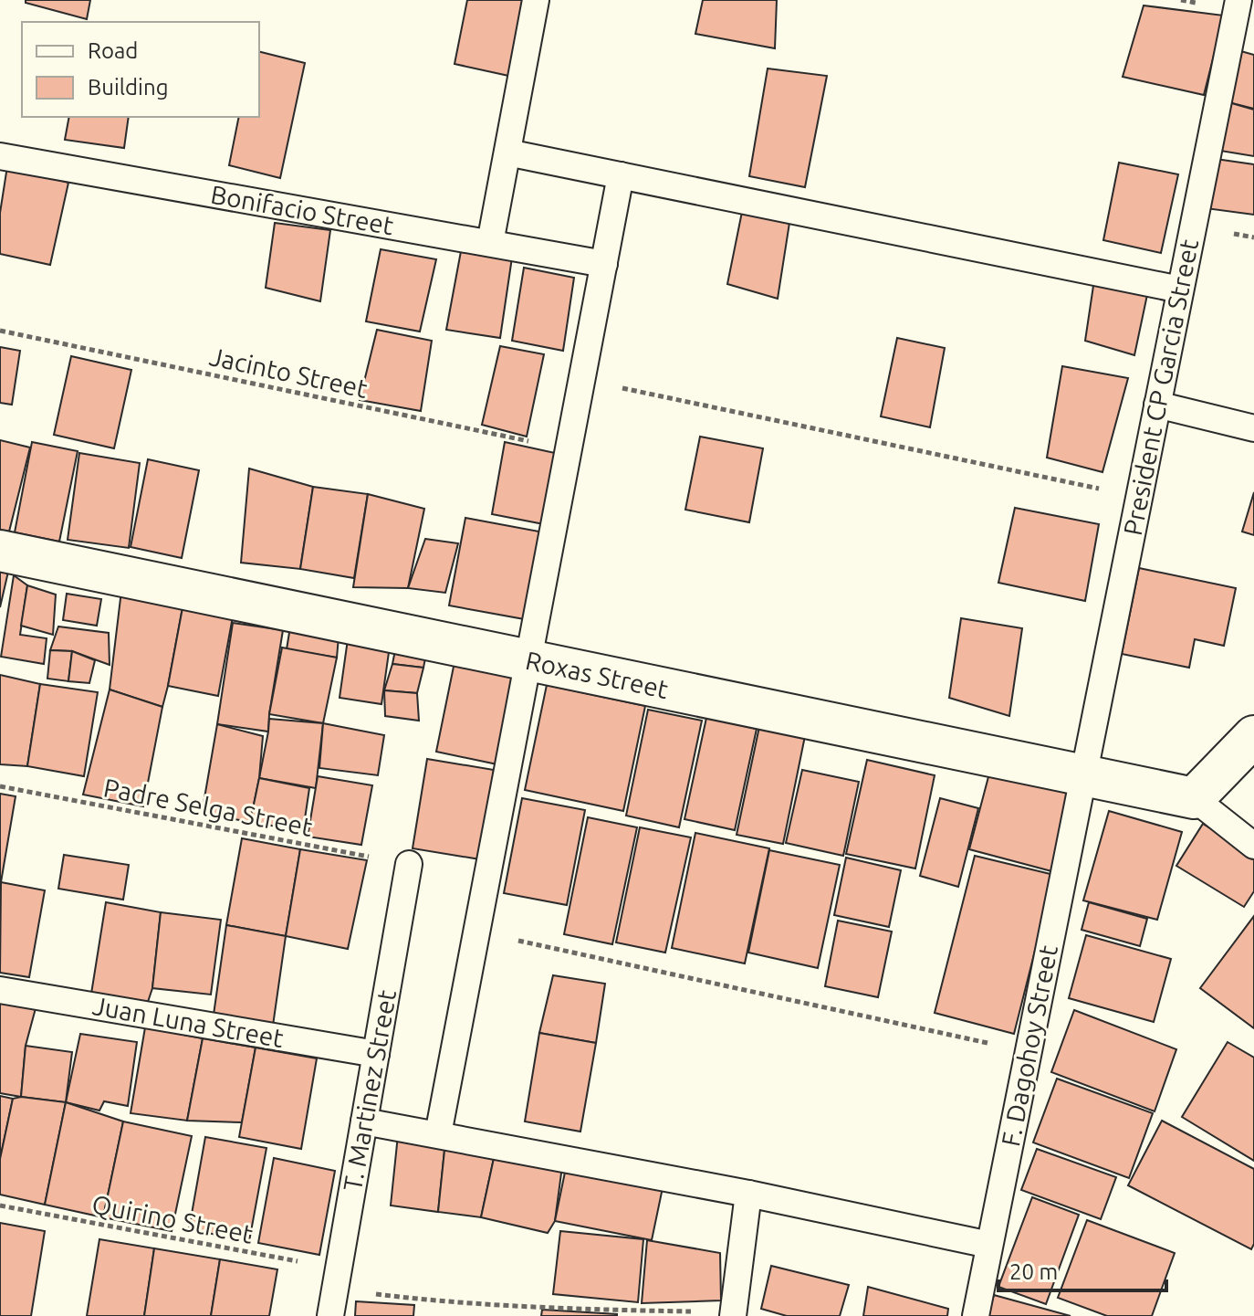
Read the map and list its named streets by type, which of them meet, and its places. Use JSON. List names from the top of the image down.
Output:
{
  "streets": {
    "street": ["Roxas Street"],
    "lane": [
      "Bonifacio Street",
      "President CP Garcia Street",
      "Juan Luna Street",
      "F. Dagohoy Street",
      "T. Martinez Street"
    ],
    "path": ["Jacinto Street", "Padre Selga Street", "Quirino Street"]
  },
  "crossings": [
    ["President CP Garcia Street", "Roxas Street"],
    ["President CP Garcia Street", "F. Dagohoy Street"],
    ["Roxas Street", "F. Dagohoy Street"],
    ["Padre Selga Street", "T. Martinez Street"],
    ["Juan Luna Street", "T. Martinez Street"],
    ["T. Martinez Street", "Quirino Street"]
  ],
  "legend": ["Road", "Building"],
  "scale_bar": "20 m"
}
